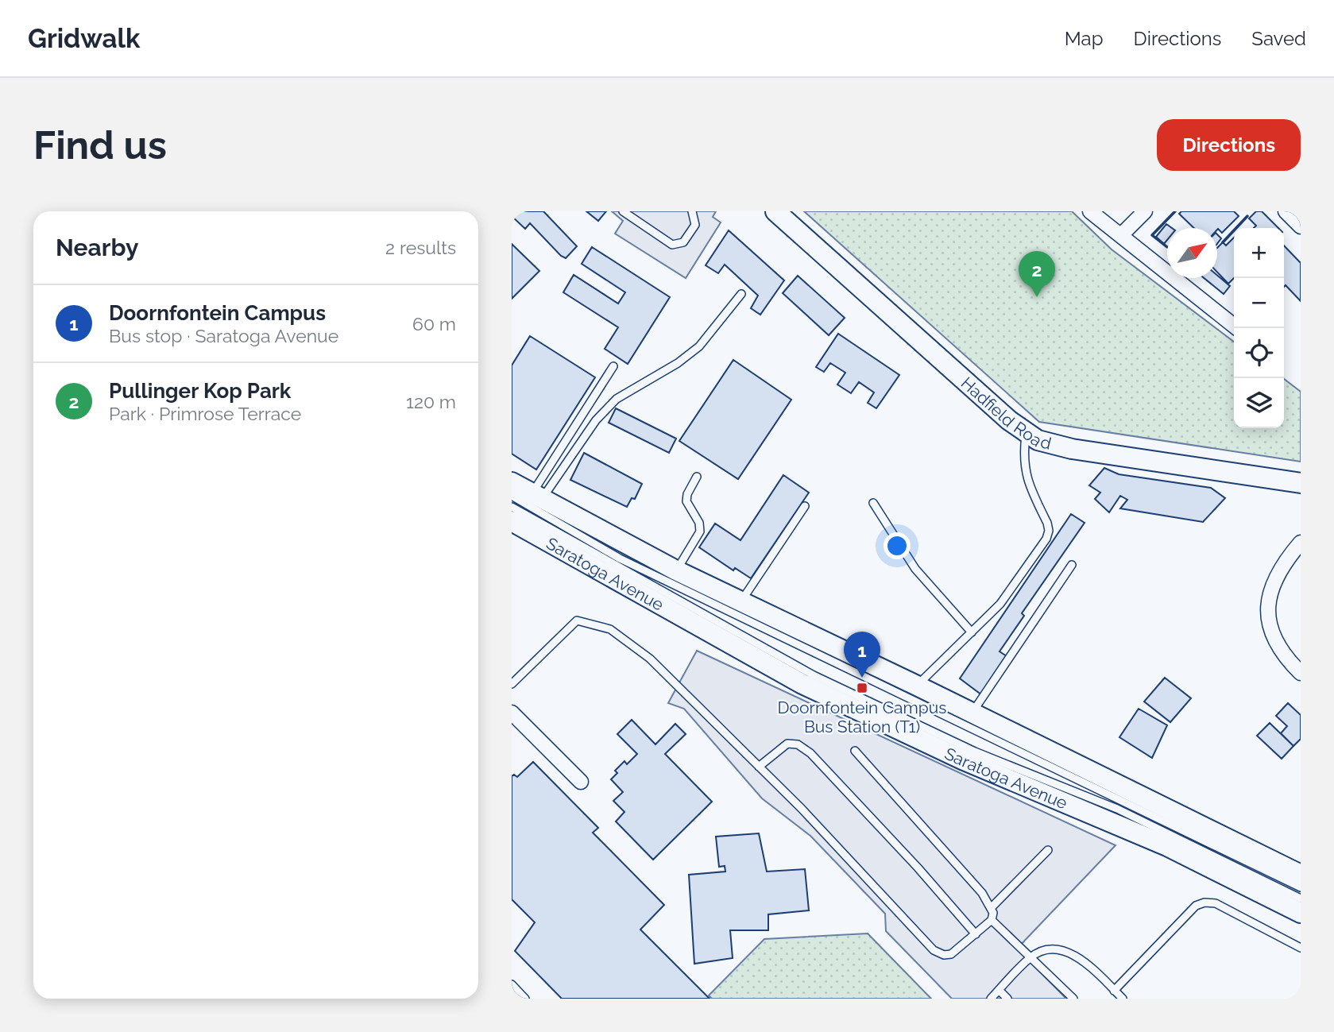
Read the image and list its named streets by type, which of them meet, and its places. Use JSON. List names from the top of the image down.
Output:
{
  "streets": {
    "main road": ["Hadfield Road", "Saratoga Avenue"]
  },
  "places": {
    "transit": ["Doornfontein Campus Bus Station (T1)"]
  },
  "north": "top right",
  "page": {
    "header": "Gridwalk",
    "nav": ["Map", "Directions", "Saved"],
    "buttons": "Directions",
    "title": "Find us",
    "heading": ["Nearby", "2 results"],
    "map_buttons": ["+", "−"],
    "pins": ["2", "1"],
    "list": [
      {
        "mark": "1",
        "name": "Doornfontein Campus",
        "note": "Bus stop · Saratoga Avenue",
        "value": "60 m"
      },
      {
        "mark": "2",
        "name": "Pullinger Kop Park",
        "note": "Park · Primrose Terrace",
        "value": "120 m"
      }
    ]
  }
}
